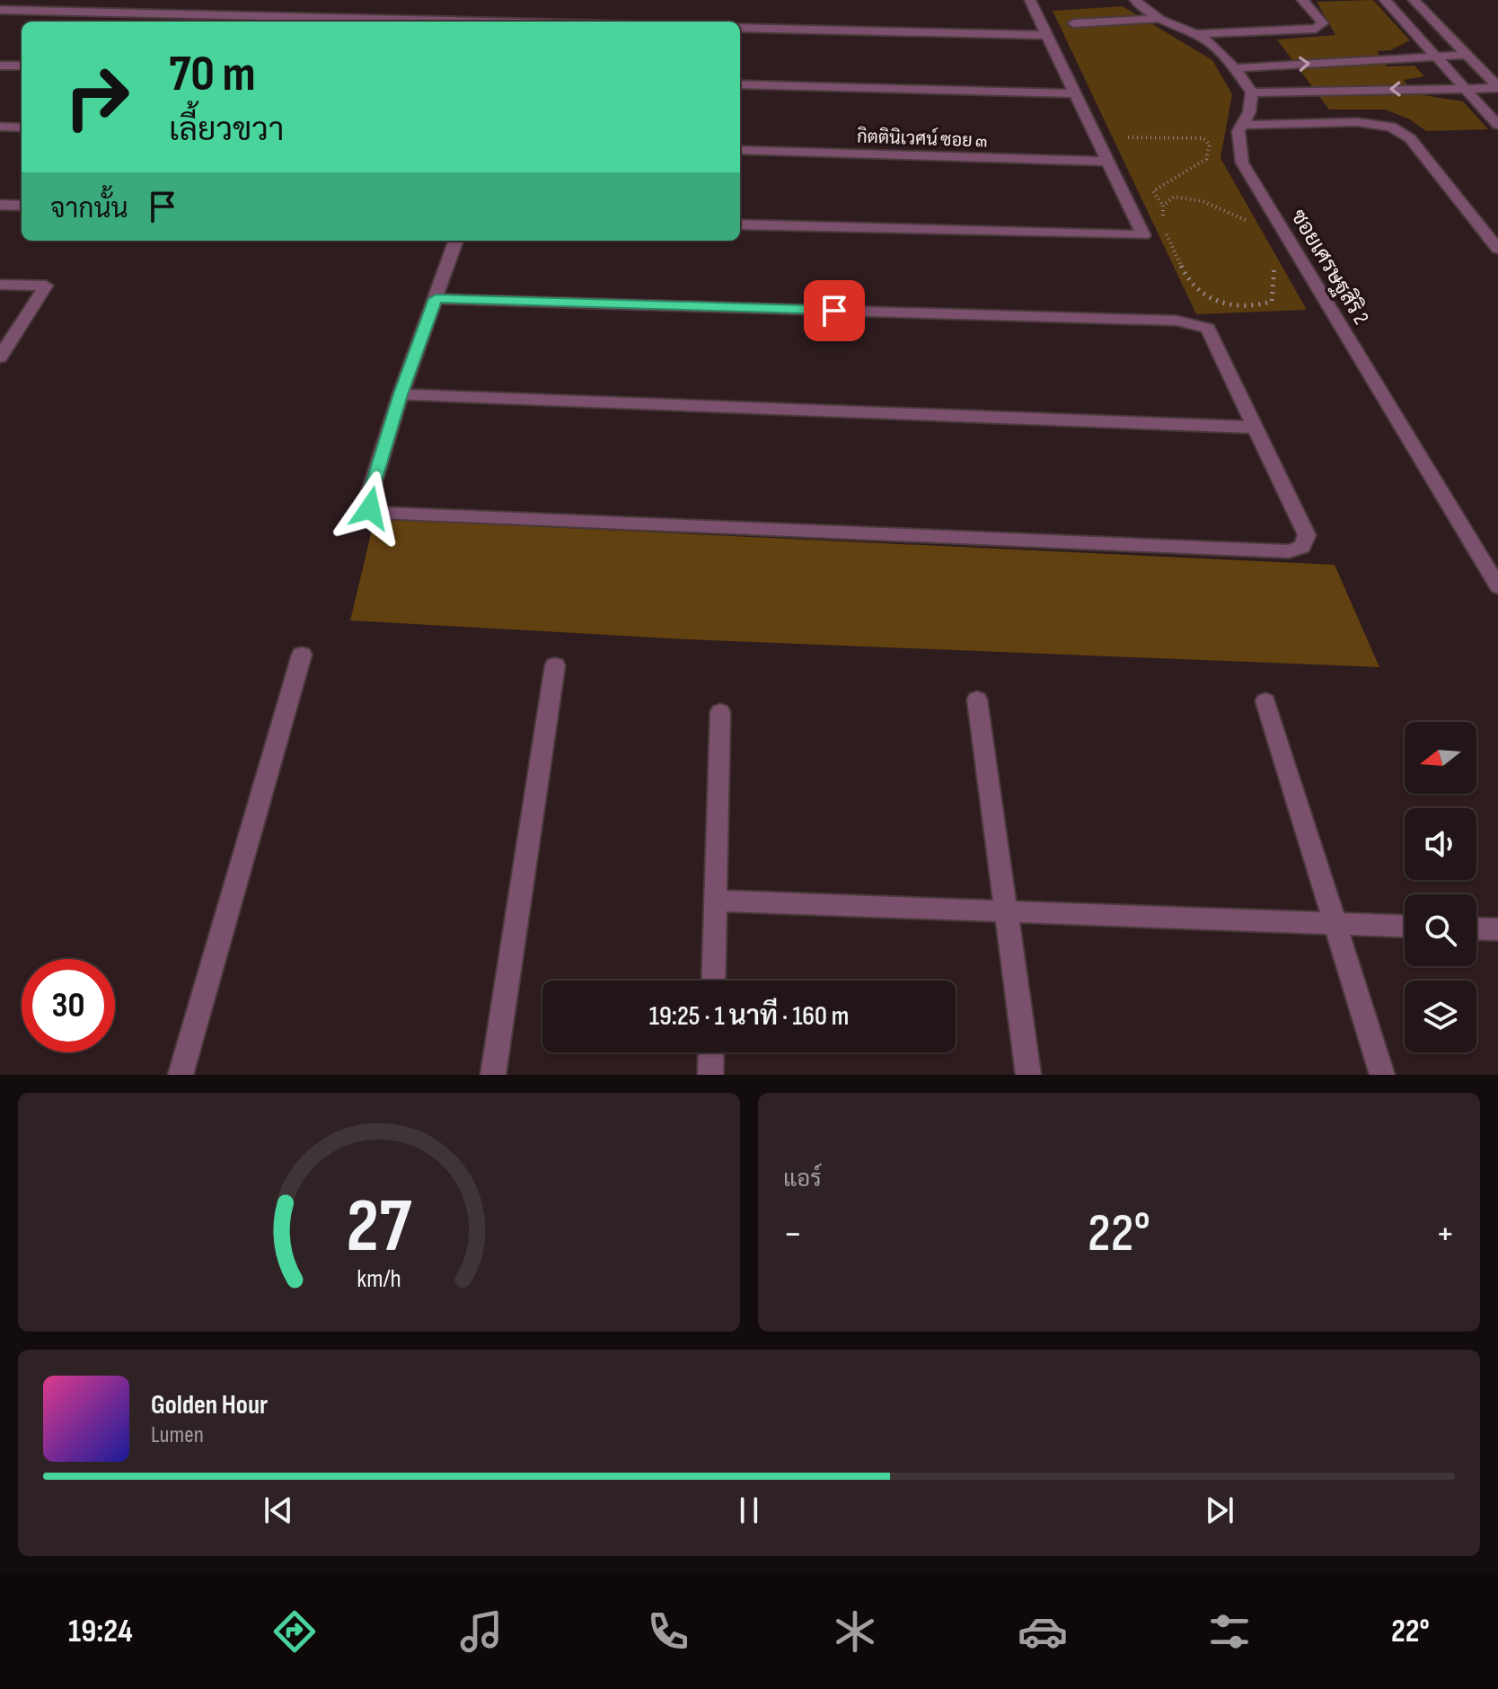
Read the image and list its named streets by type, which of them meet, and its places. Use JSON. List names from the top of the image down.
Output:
{
  "streets": {
    "street": ["กิตตินิเวศน์ ซอย ๓", "ซอยเศรษฐสิริ 2"]
  },
  "north": "left",
  "page": {
    "turn": ["70 m", "เลี้ยวขวา"],
    "then": "จากนั้น",
    "limit": "30",
    "trip": "19:25 · 1 นาที · 160 m",
    "tile": "แอร์",
    "heat": ["−", "22°", "+"],
    "song": ["Golden Hour", "Lumen"],
    "tabs": ["19:24", "22°"],
    "gauge": ["27", "km/h"]
  }
}
